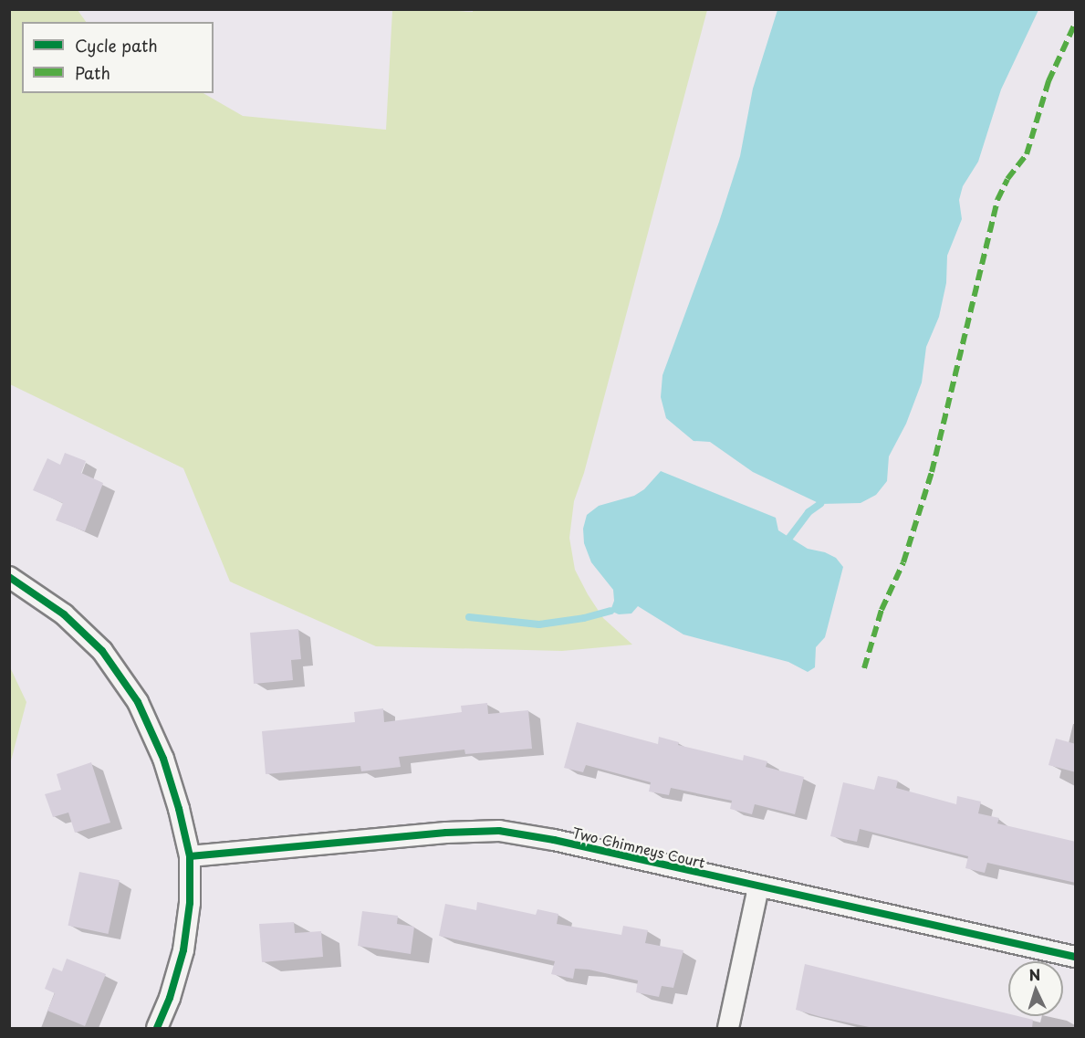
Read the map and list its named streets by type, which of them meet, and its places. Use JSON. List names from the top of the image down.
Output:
{
  "streets": {
    "street": ["Two Chimneys Court"]
  },
  "legend": ["Cycle path", "Path"],
  "north": "top"
}
